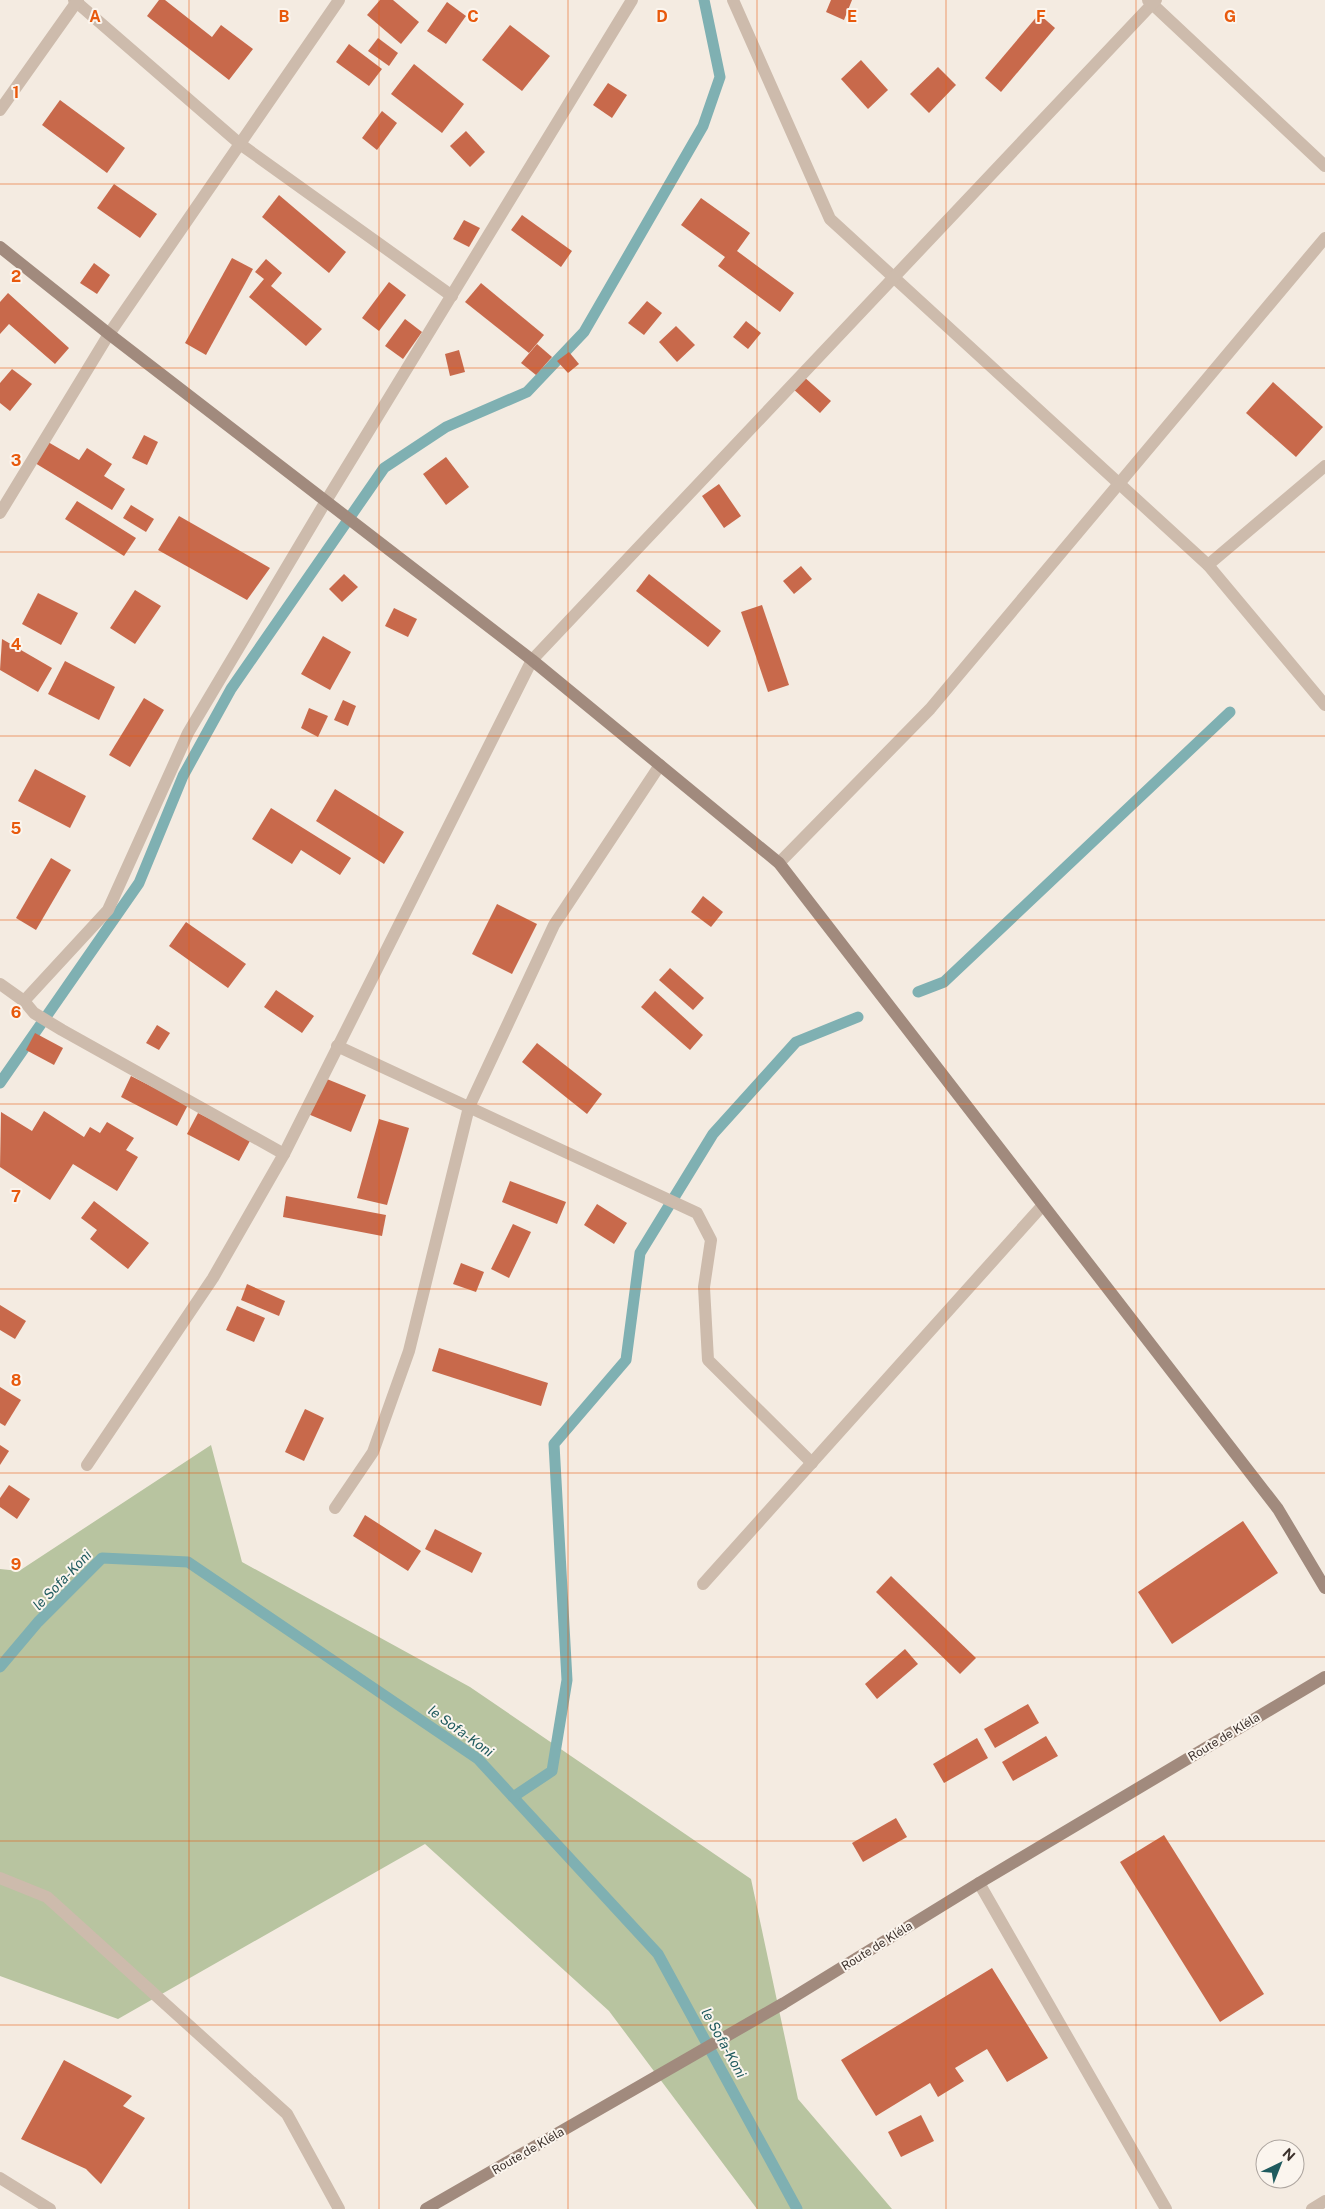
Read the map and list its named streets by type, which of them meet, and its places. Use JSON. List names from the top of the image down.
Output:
{
  "streets": {
    "street": ["Route de Kléla"]
  },
  "water": ["le Sofa-Koni"],
  "north": "top right",
  "grid": {
    "columns": [
      "A",
      "B",
      "C",
      "D",
      "E",
      "F",
      "G"
    ],
    "rows": [
      "1",
      "2",
      "3",
      "4",
      "5",
      "6",
      "7",
      "8",
      "9"
    ]
  }
}
